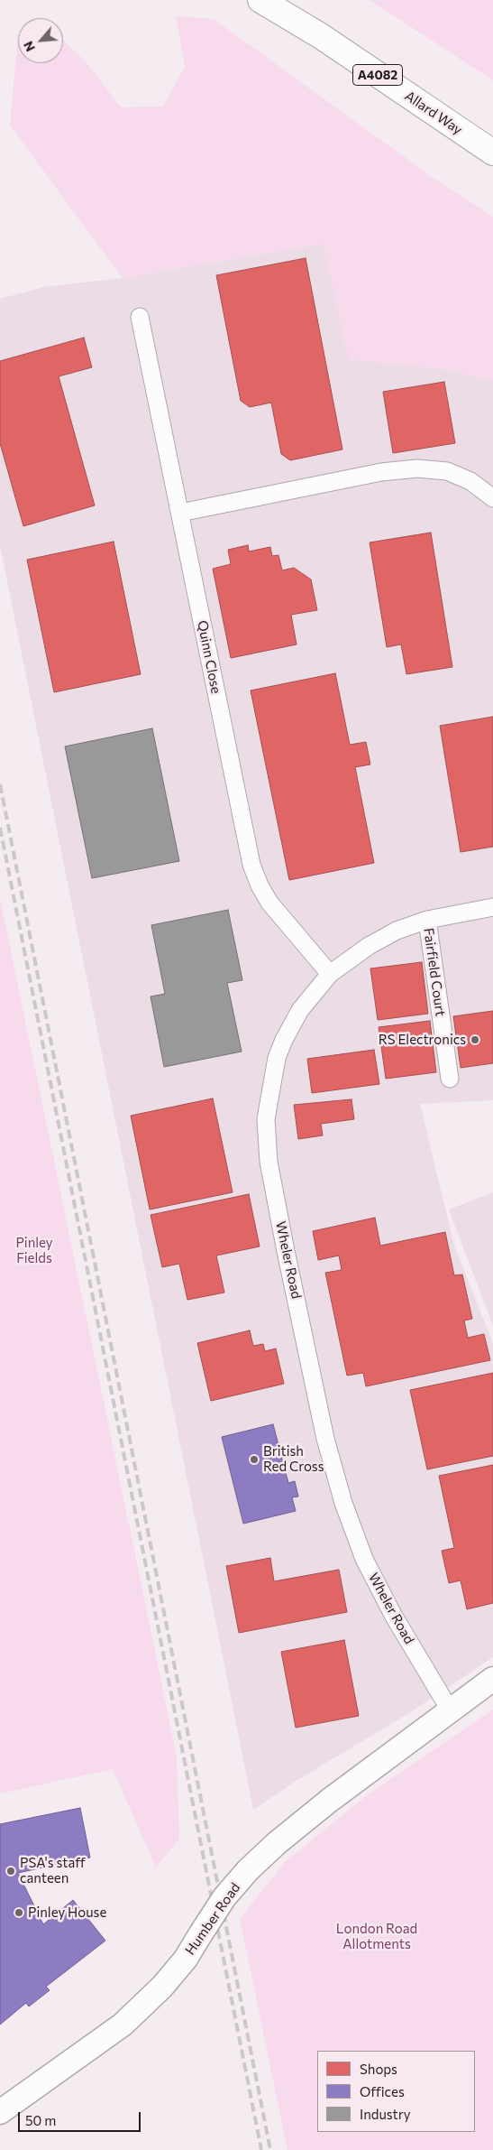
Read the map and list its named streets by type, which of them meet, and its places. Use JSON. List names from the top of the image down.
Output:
{
  "streets": {
    "main road": ["A4082", "Allard Way", "Humber Road"],
    "street": ["Quinn Close", "Fairfield Court", "Wheler Road"]
  },
  "crossings": [
    ["Quinn Close", "Wheler Road"],
    ["Fairfield Court", "Wheler Road"],
    ["Wheler Road", "Humber Road"]
  ],
  "parks": ["Pinley Fields", "London Road Allotments"],
  "places": [
    "RS Electronics",
    "British Red Cross",
    "PSA's staff canteen",
    "Pinley House"
  ],
  "legend": ["Shops", "Offices", "Industry"],
  "scale_bar": "50 m",
  "north": "bottom left"
}
